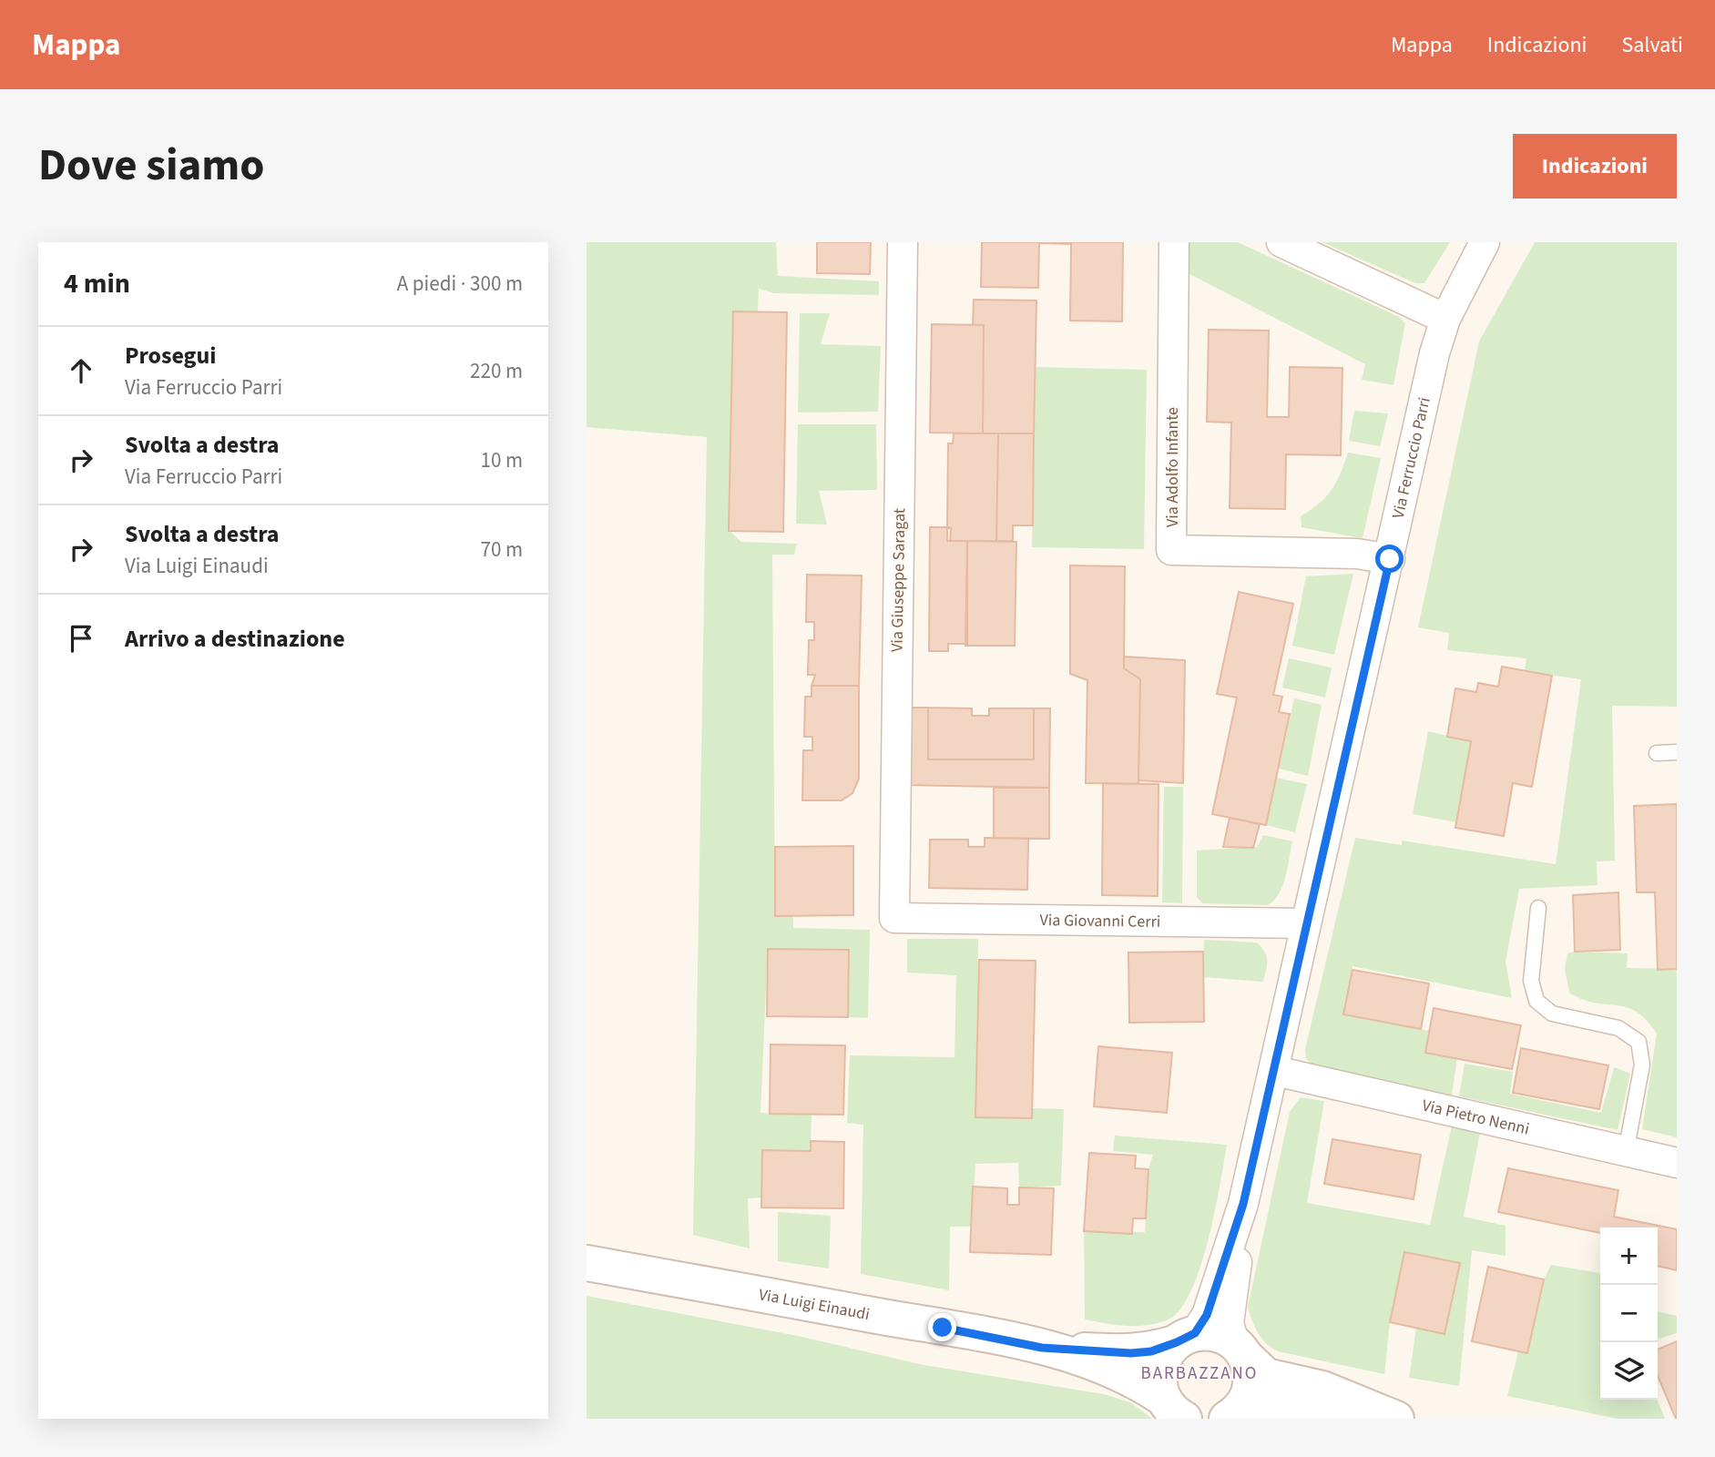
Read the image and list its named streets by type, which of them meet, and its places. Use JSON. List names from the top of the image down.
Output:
{
  "streets": {
    "street": [
      "Via Ferruccio Parri",
      "Via Adolfo Infante",
      "Via Giuseppe Saragat",
      "Via Giovanni Cerri",
      "Via Pietro Nenni",
      "Via Luigi Einaudi"
    ]
  },
  "crossings": [
    ["Via Ferruccio Parri", "Via Adolfo Infante"],
    ["Via Ferruccio Parri", "Via Giovanni Cerri"],
    ["Via Ferruccio Parri", "Via Pietro Nenni"],
    ["Via Ferruccio Parri", "Via Luigi Einaudi"],
    ["Via Giuseppe Saragat", "Via Giovanni Cerri"]
  ],
  "districts": ["BARBAZZANO"],
  "page": {
    "header": "Mappa",
    "nav": ["Mappa", "Indicazioni", "Salvati"],
    "title": "Dove siamo",
    "buttons": "Indicazioni",
    "heading": ["4 min", "A piedi · 300 m"],
    "list": [
      ["Prosegui", "Via Ferruccio Parri", "220 m"],
      ["Svolta a destra", "Via Ferruccio Parri", "10 m"],
      ["Svolta a destra", "Via Luigi Einaudi", "70 m"],
      "Arrivo a destinazione"
    ],
    "map_buttons": ["+", "−"]
  }
}
